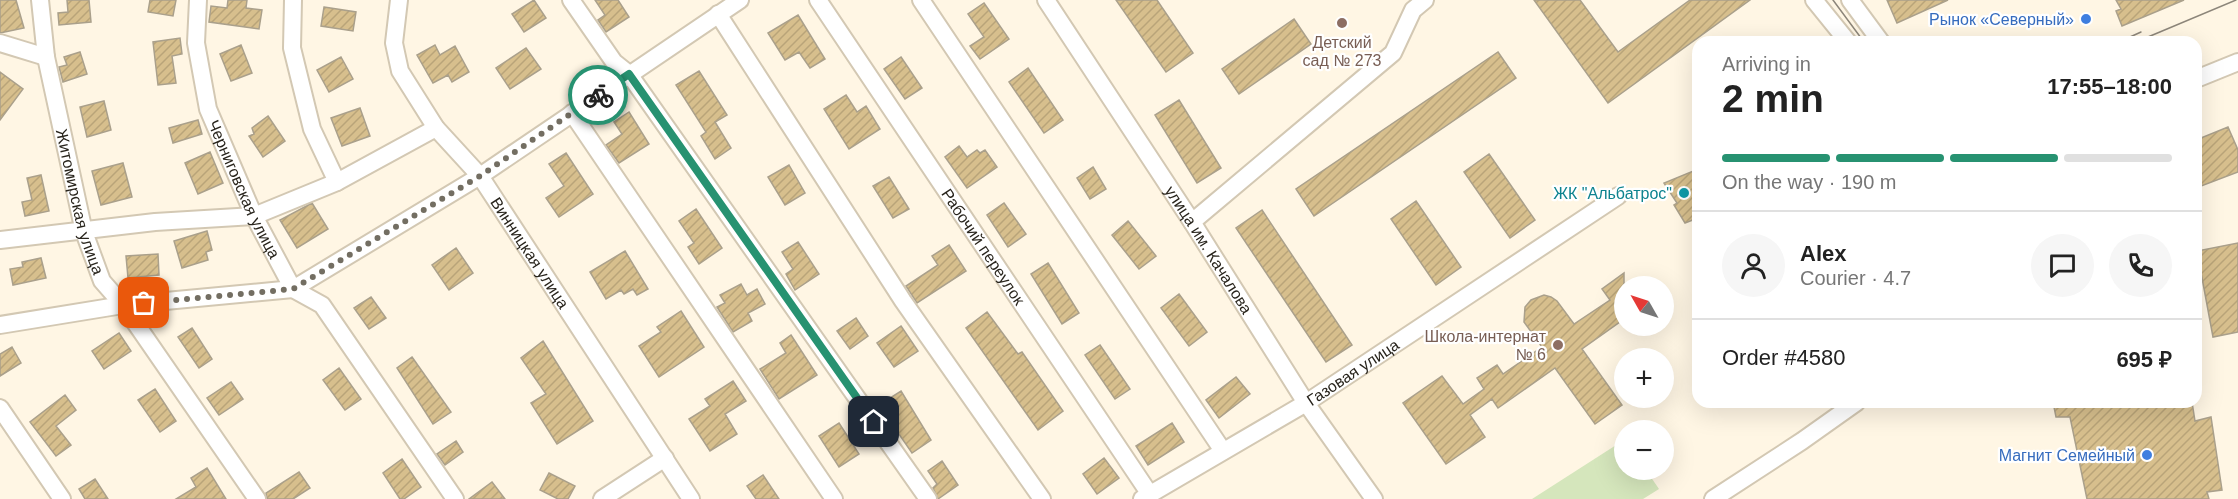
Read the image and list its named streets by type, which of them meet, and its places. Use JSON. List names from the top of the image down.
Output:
{
  "streets": {
    "street": [
      "Черниговская улица",
      "Житомирская улица",
      "Рабочий переулок",
      "улица им. Качалова",
      "Винницкая улица",
      "Газовая улица"
    ]
  },
  "crossings": [
    ["Рабочий переулок", "Газовая улица"],
    ["улица им. Качалова", "Газовая улица"]
  ],
  "places": [
    "Рынок «Северный»",
    "Детский сад № 273",
    "ЖК \"Альбатрос\"",
    "Школа-интернат № 6",
    "Магнит Семейный"
  ],
  "north": "top left",
  "page": {
    "heading": ["2 min", "Arriving in", "17:55–18:00"],
    "panel": [
      "Alex",
      "Courier · 4.7",
      "Order #4580",
      "695 ₽"
    ],
    "bar": "On the way · 190 m",
    "map_buttons": ["+", "−"]
  }
}
